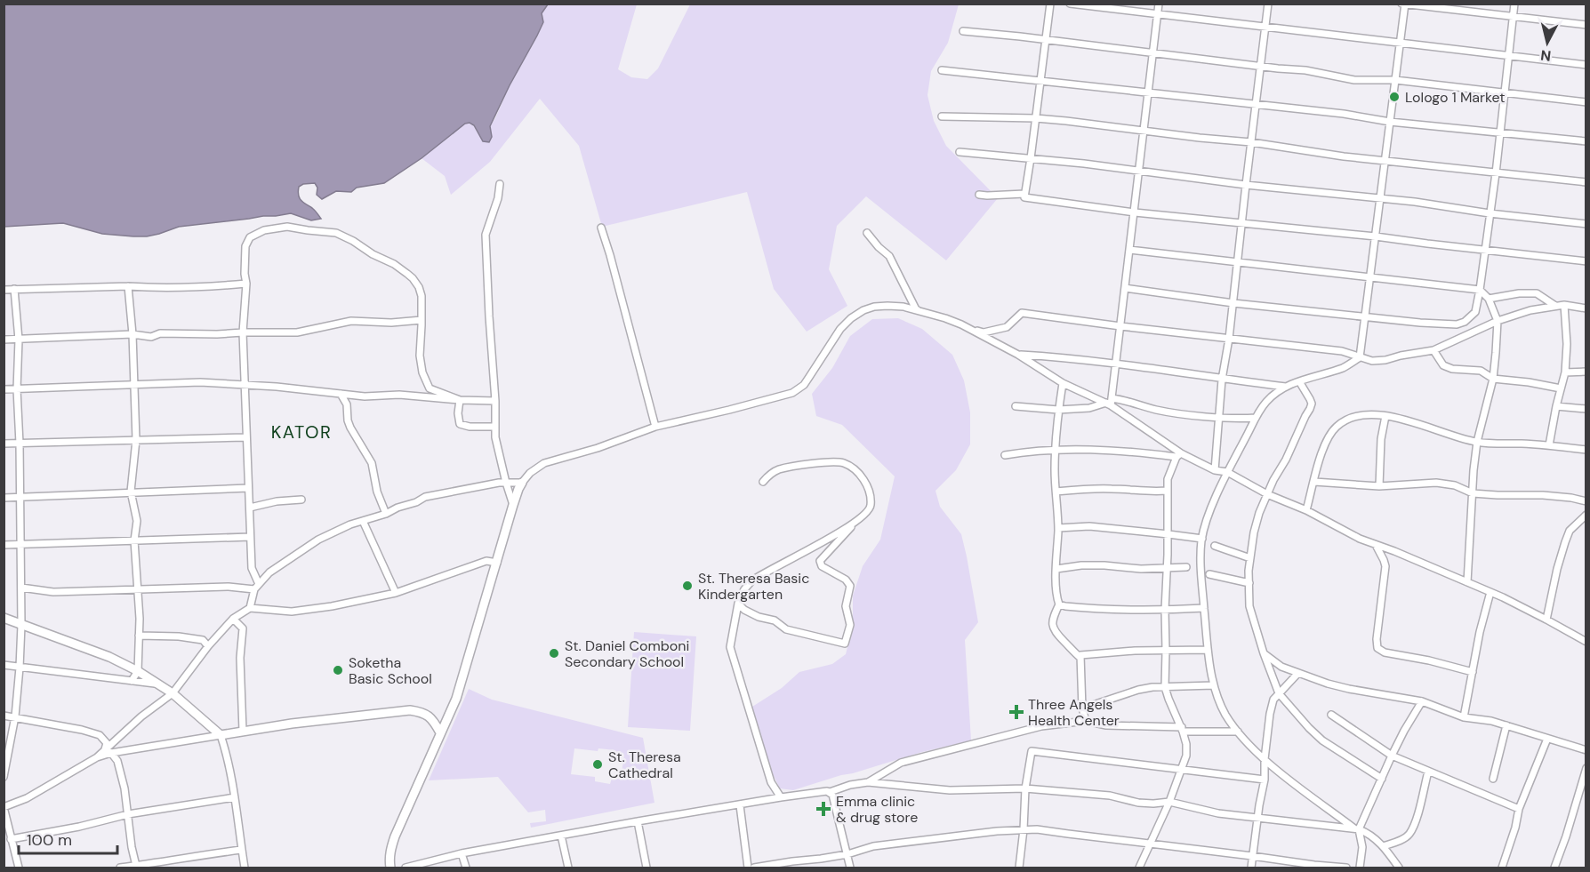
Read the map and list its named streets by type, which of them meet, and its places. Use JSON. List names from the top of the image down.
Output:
{
  "districts": ["KATOR"],
  "places": {
    "other": [
      "Lologo 1 Market",
      "St. Theresa Basic Kindergarten",
      "St. Daniel Comboni Secondary School",
      "Soketha Basic School",
      "St. Theresa Cathedral"
    ],
    "health": ["Three Angels Health Center", "Emma clinic & drug store"]
  },
  "scale_bar": "100 m",
  "north": "bottom"
}
